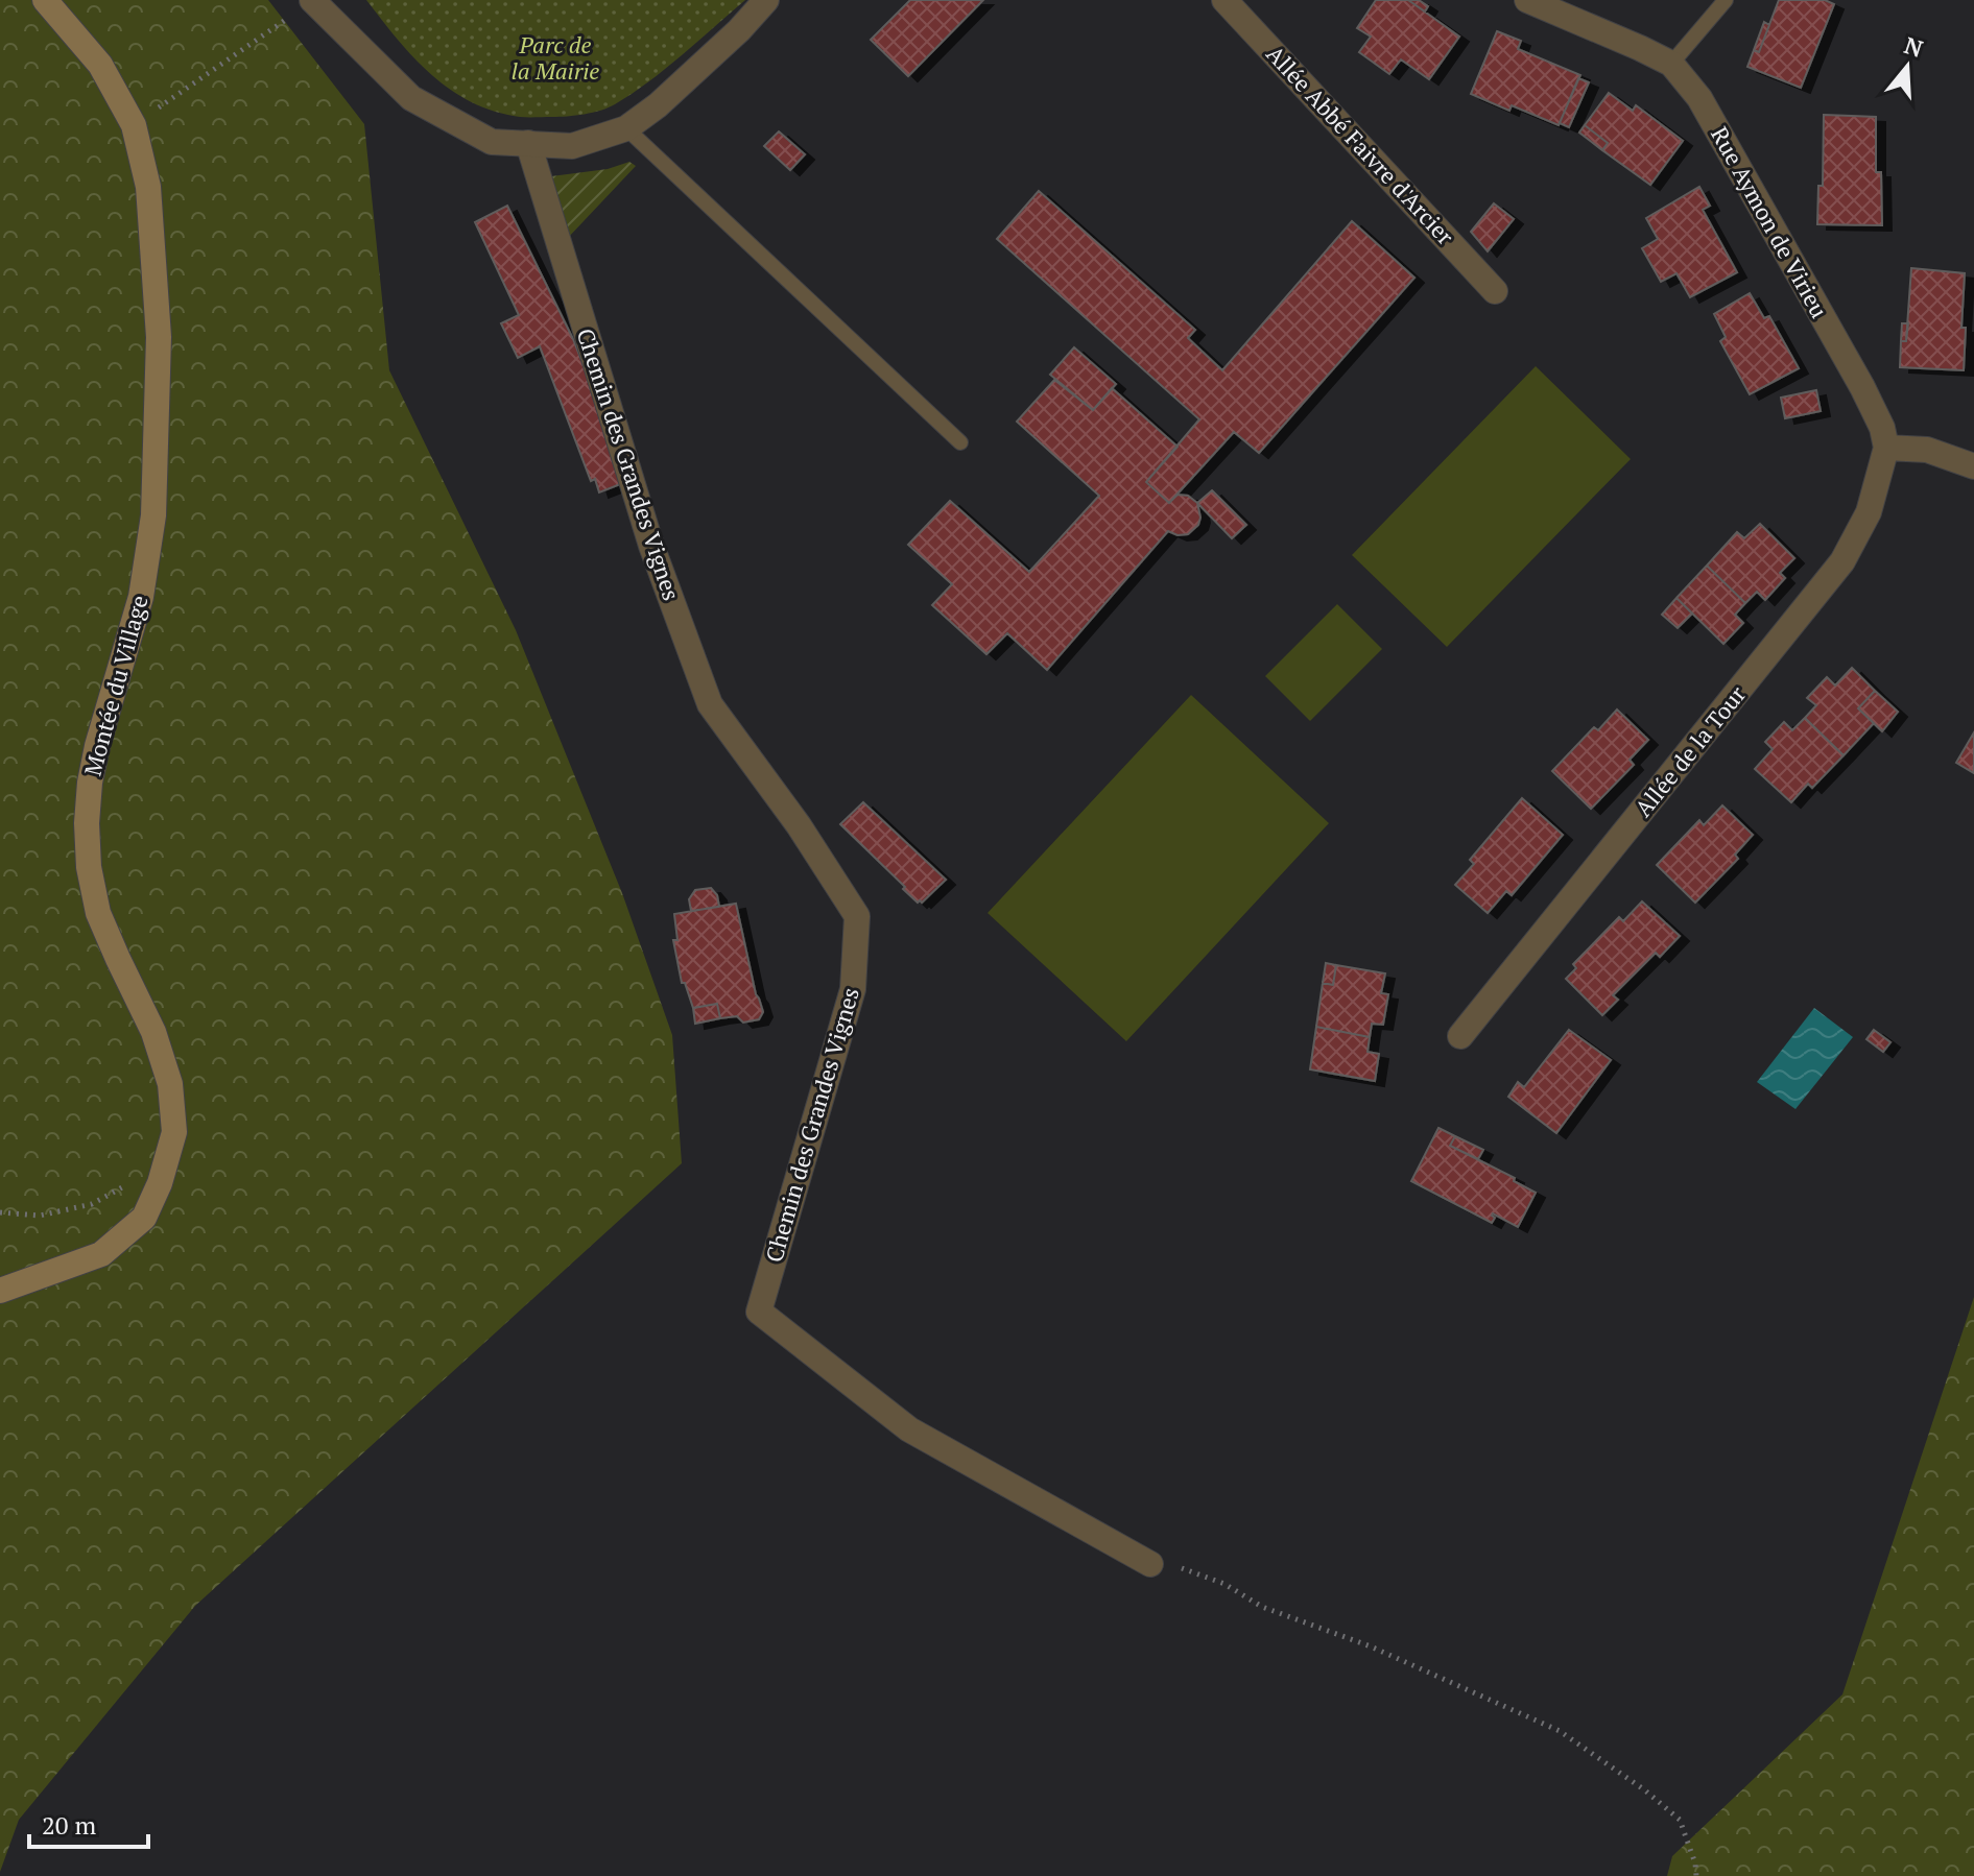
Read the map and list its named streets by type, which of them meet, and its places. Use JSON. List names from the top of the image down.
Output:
{
  "streets": {
    "main road": ["Montée du Village"],
    "street": [
      "Allée Abbé Faivre d'Arcier",
      "Rue Aymon de Virieu",
      "Chemin des Grandes Vignes",
      "Allée de la Tour"
    ]
  },
  "crossings": [
    ["Rue Aymon de Virieu", "Allée de la Tour"]
  ],
  "parks": ["Parc de la Mairie"],
  "scale_bar": "20 m",
  "north": "top"
}
